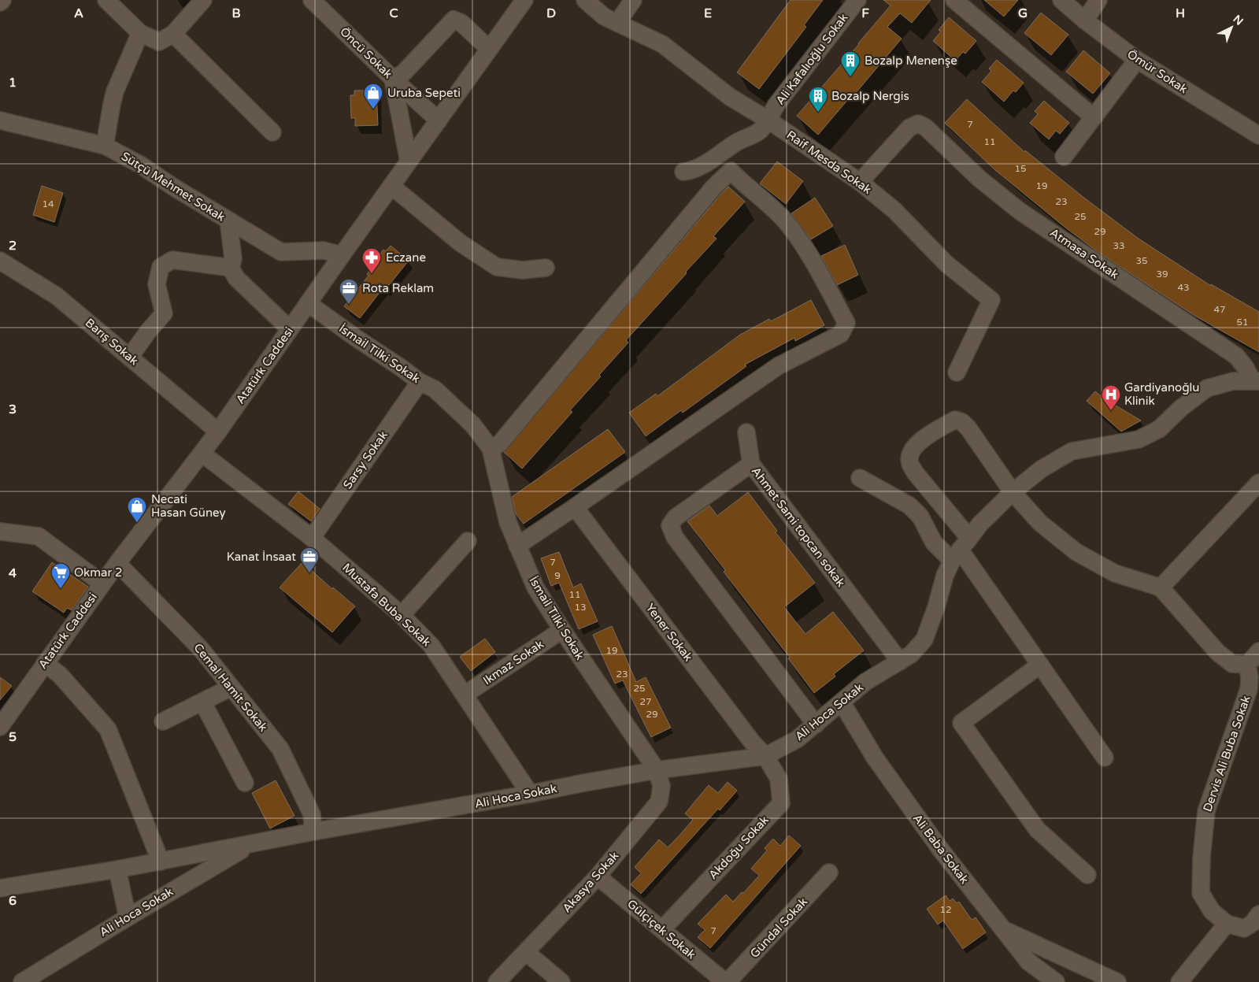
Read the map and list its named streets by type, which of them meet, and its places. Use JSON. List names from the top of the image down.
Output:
{
  "streets": {
    "street": [
      "Öncü Sokak",
      "Ali Kafalıoğlu Sokak",
      "Ömür Sokak",
      "Raif Mesda Sokak",
      "Sütçü Mehmet Sokak",
      "Atmasa Sokak",
      "Barış Sokak",
      "İsmail Tilki Sokak",
      "Atatürk Caddesi",
      "Sarsy Sokak",
      "Ahmet Sami topcan sokak",
      "Mustafa Buba Sokak",
      "Yener Sokak",
      "Ikmaz Sokak",
      "Cemal Hamit Sokak",
      "Ali Hoca Sokak",
      "Dervis Ali Buba Sokak",
      "Akdoğu Sokak",
      "Ali Baba Sokak",
      "Akasya Sokak",
      "Gündal Sokak",
      "Gülçiçek Sokak"
    ]
  },
  "crossings": [
    ["Öncü Sokak", "Atatürk Caddesi"],
    ["Ali Kafalıoğlu Sokak", "Raif Mesda Sokak"],
    ["Raif Mesda Sokak", "Atmasa Sokak"],
    ["Sütçü Mehmet Sokak", "Atatürk Caddesi"],
    ["Atmasa Sokak", "Ali Hoca Sokak"],
    ["Barış Sokak", "Atatürk Caddesi"],
    ["İsmail Tilki Sokak", "Atatürk Caddesi"],
    ["İsmail Tilki Sokak", "Sarsy Sokak"],
    ["İsmail Tilki Sokak", "Ikmaz Sokak"],
    ["İsmail Tilki Sokak", "Ali Hoca Sokak"],
    ["İsmail Tilki Sokak", "Akasya Sokak"],
    ["Atatürk Caddesi", "Mustafa Buba Sokak"],
    ["Atatürk Caddesi", "Cemal Hamit Sokak"],
    ["Sarsy Sokak", "Mustafa Buba Sokak"],
    ["Ahmet Sami topcan sokak", "Ali Hoca Sokak"],
    ["Mustafa Buba Sokak", "Ikmaz Sokak"],
    ["Mustafa Buba Sokak", "Ali Hoca Sokak"],
    ["Yener Sokak", "Ali Hoca Sokak"],
    ["Yener Sokak", "Akdoğu Sokak"],
    ["Cemal Hamit Sokak", "Ali Hoca Sokak"],
    ["Ali Hoca Sokak", "Akdoğu Sokak"],
    ["Ali Hoca Sokak", "Ali Baba Sokak"],
    ["Ali Hoca Sokak", "Akasya Sokak"],
    ["Akdoğu Sokak", "Gülçiçek Sokak"],
    ["Akasya Sokak", "Gülçiçek Sokak"],
    ["Gündal Sokak", "Gülçiçek Sokak"]
  ],
  "places": {
    "building": ["Bozalp Menenşe", "Bozalp Nergis"],
    "shop": ["Uruba Sepeti", "Necati Hasan Güney"],
    "pharmacy": ["Eczane"],
    "office": ["Rota Reklam", "Kanat İnsaat"],
    "hospital": ["Gardiyanoğlu Klinik"],
    "supermarket": ["Okmar 2"]
  },
  "house_numbers": [
    "7",
    "11",
    "15",
    "19",
    "23",
    "14",
    "25",
    "29",
    "33",
    "35",
    "39",
    "43",
    "47",
    "51",
    "7",
    "9",
    "11",
    "13",
    "19",
    "23",
    "25",
    "27",
    "29",
    "12",
    "7"
  ],
  "north": "top right",
  "grid": {
    "columns": [
      "A",
      "B",
      "C",
      "D",
      "E",
      "F",
      "G",
      "H"
    ],
    "rows": [
      "1",
      "2",
      "3",
      "4",
      "5",
      "6"
    ]
  }
}
